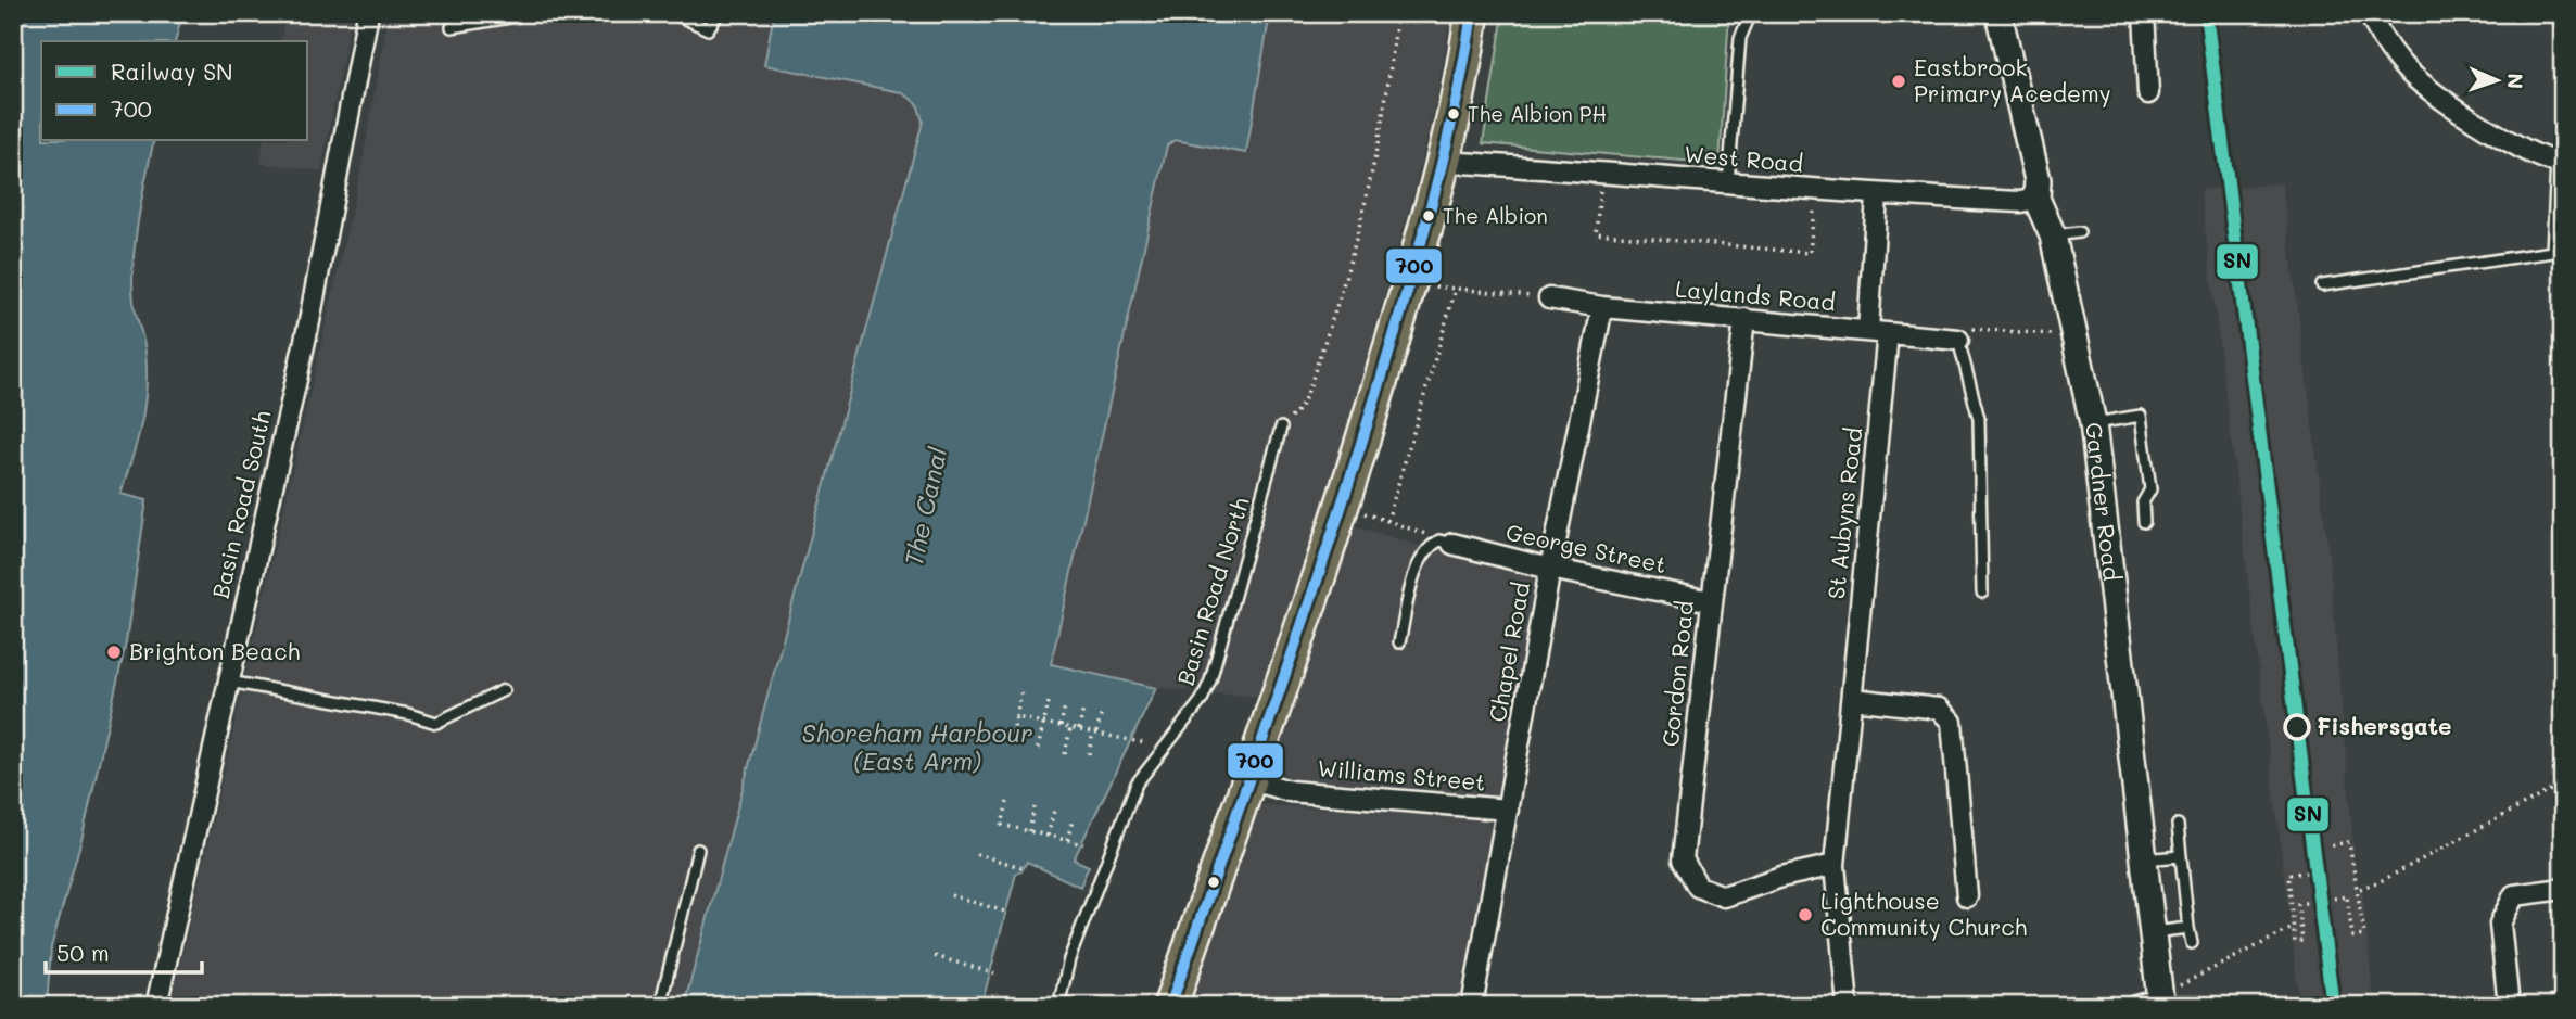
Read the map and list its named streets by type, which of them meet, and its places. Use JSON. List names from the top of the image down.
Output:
{
  "streets": {
    "street": [
      "West Road",
      "Laylands Road",
      "Gardner Road",
      "Basin Road South",
      "St Aubyns Road",
      "George Street",
      "Chapel Road",
      "Gordon Road",
      "Williams Street"
    ],
    "lane": ["Basin Road North"]
  },
  "crossings": [
    ["West Road", "Gardner Road"],
    ["Laylands Road", "St Aubyns Road"],
    ["Laylands Road", "Chapel Road"],
    ["Laylands Road", "Gordon Road"],
    ["St Aubyns Road", "Gordon Road"],
    ["George Street", "Chapel Road"],
    ["George Street", "Gordon Road"],
    ["Chapel Road", "Williams Street"]
  ],
  "water": ["The Canal", "Shoreham Harbour (East Arm)"],
  "places": [
    "Eastbrook Primary Acedemy",
    "The Albion PH",
    "The Albion",
    "Brighton Beach",
    "Fishersgate",
    "Lighthouse Community Church"
  ],
  "lines": ["rail line SN", "transit line 700"],
  "legend": ["Railway SN", "700"],
  "scale_bar": "50 m",
  "north": "right"
}
